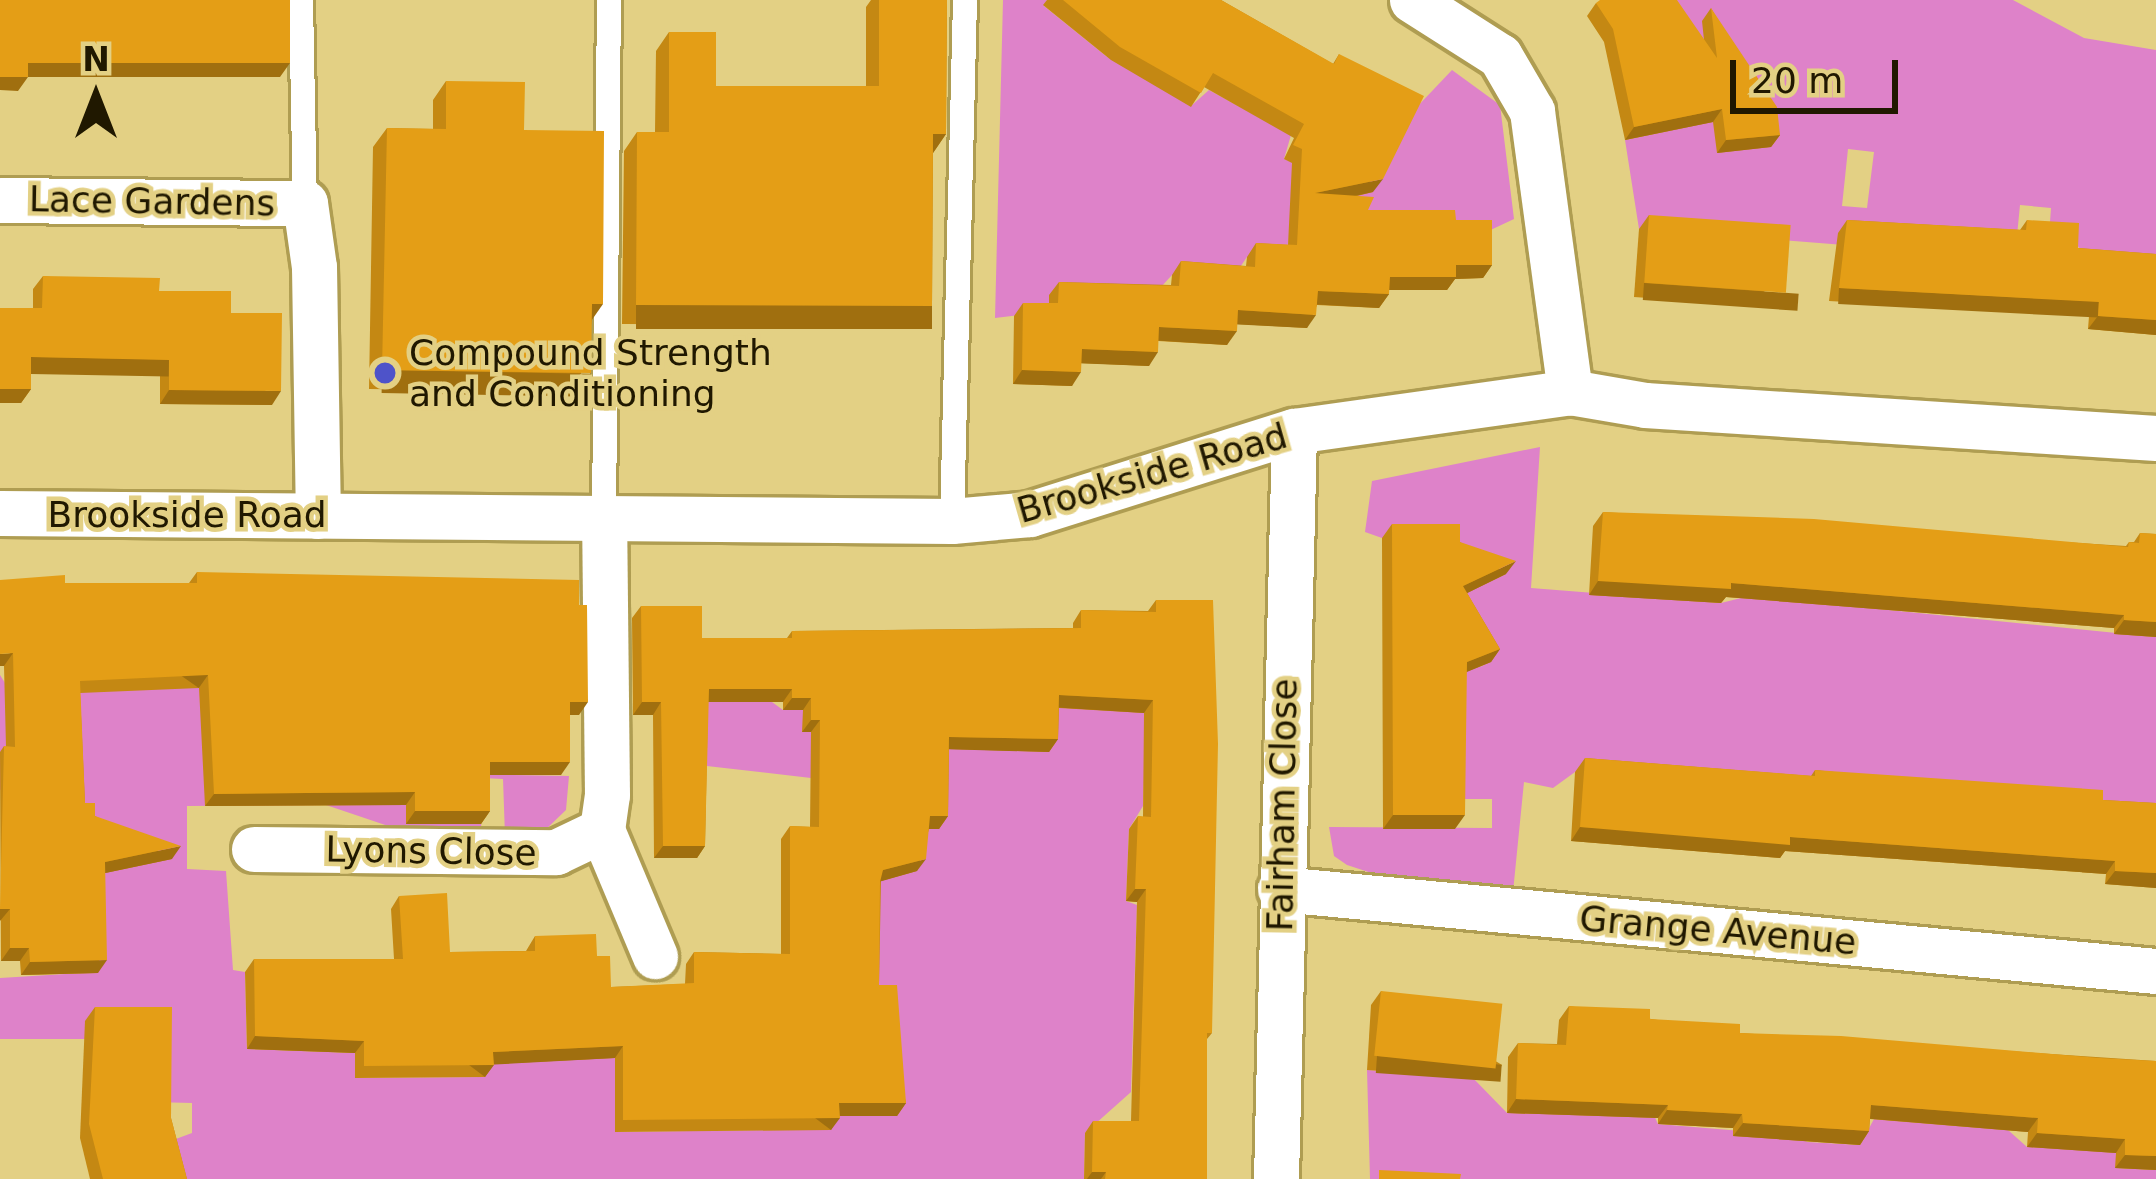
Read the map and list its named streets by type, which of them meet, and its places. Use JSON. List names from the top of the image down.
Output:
{
  "streets": {
    "street": [
      "Lace Gardens",
      "Brookside Road",
      "Fairham Close",
      "Lyons Close",
      "Grange Avenue"
    ]
  },
  "crossings": [
    ["Brookside Road", "Fairham Close"],
    ["Fairham Close", "Grange Avenue"]
  ],
  "places": ["Compound Strength and Conditioning"],
  "scale_bar": "20 m",
  "north": "top"
}
